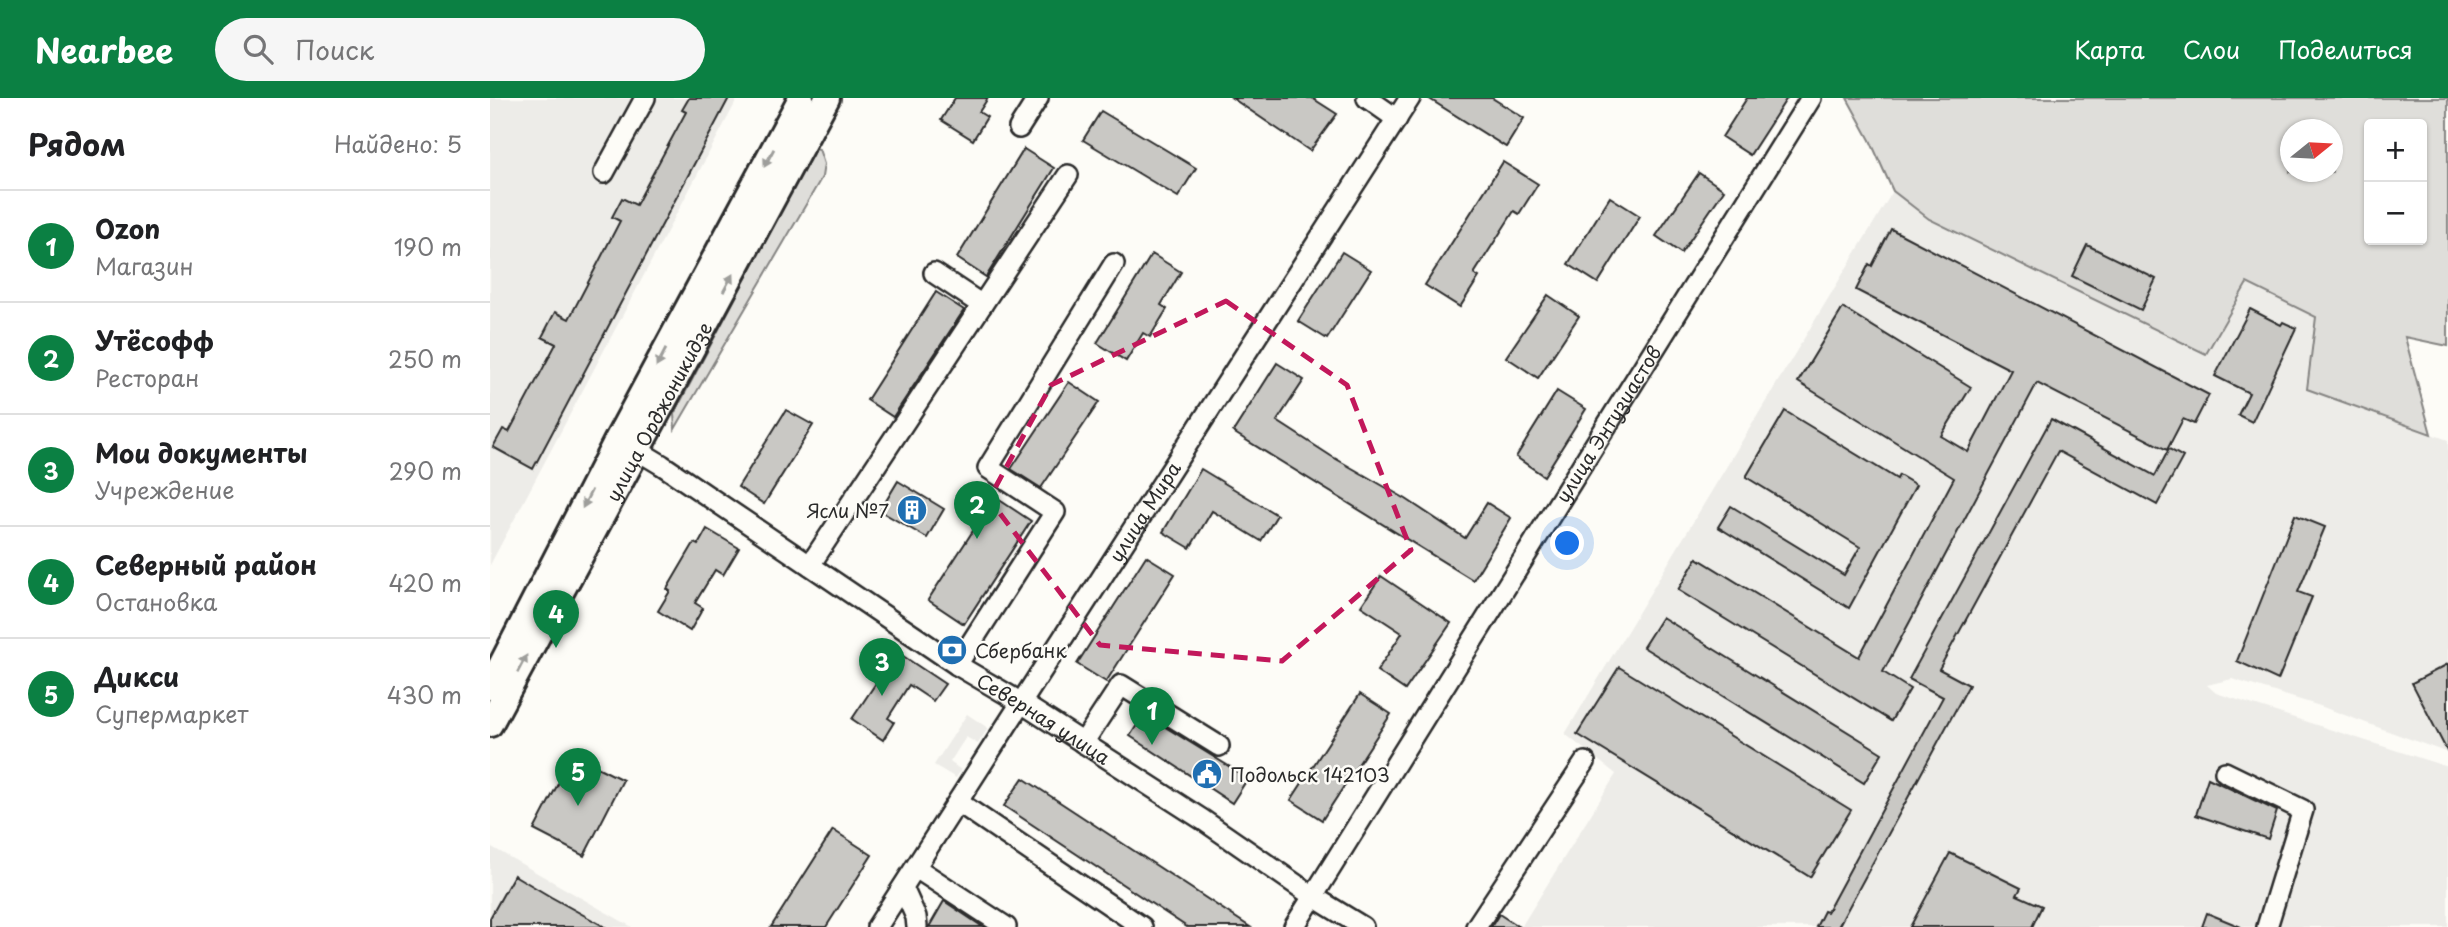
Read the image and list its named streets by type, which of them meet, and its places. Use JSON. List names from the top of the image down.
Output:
{
  "streets": {
    "main road": ["улица Орджоникидзе"],
    "street": ["улица Энтузиастов", "улица Мира", "Северная улица"]
  },
  "crossings": [
    ["улица Орджоникидзе", "Северная улица"],
    ["улица Энтузиастов", "Северная улица"],
    ["улица Мира", "Северная улица"]
  ],
  "places": {
    "building": ["Ясли №7"],
    "bank": ["Сбербанк"],
    "public building": ["Подольск 142103"]
  },
  "north": "right",
  "page": {
    "header": "Nearbee",
    "search": "Поиск",
    "nav": ["Карта", "Слои", "Поделиться"],
    "heading": ["Рядом", "Найдено: 5"],
    "map_buttons": ["+", "−"],
    "list": [
      {
        "mark": "1",
        "name": "Ozon",
        "note": "Магазин",
        "value": "190 m"
      },
      {
        "mark": "2",
        "name": "Утёсофф",
        "note": "Ресторан",
        "value": "250 m"
      },
      {
        "mark": "3",
        "name": "Мои документы",
        "note": "Учреждение",
        "value": "290 m"
      },
      {
        "mark": "4",
        "name": "Северный район",
        "note": "Остановка",
        "value": "420 m"
      },
      {
        "mark": "5",
        "name": "Дикси",
        "note": "Супермаркет",
        "value": "430 m"
      }
    ],
    "pins": [
      "2",
      "4",
      "3",
      "1",
      "5"
    ]
  }
}
